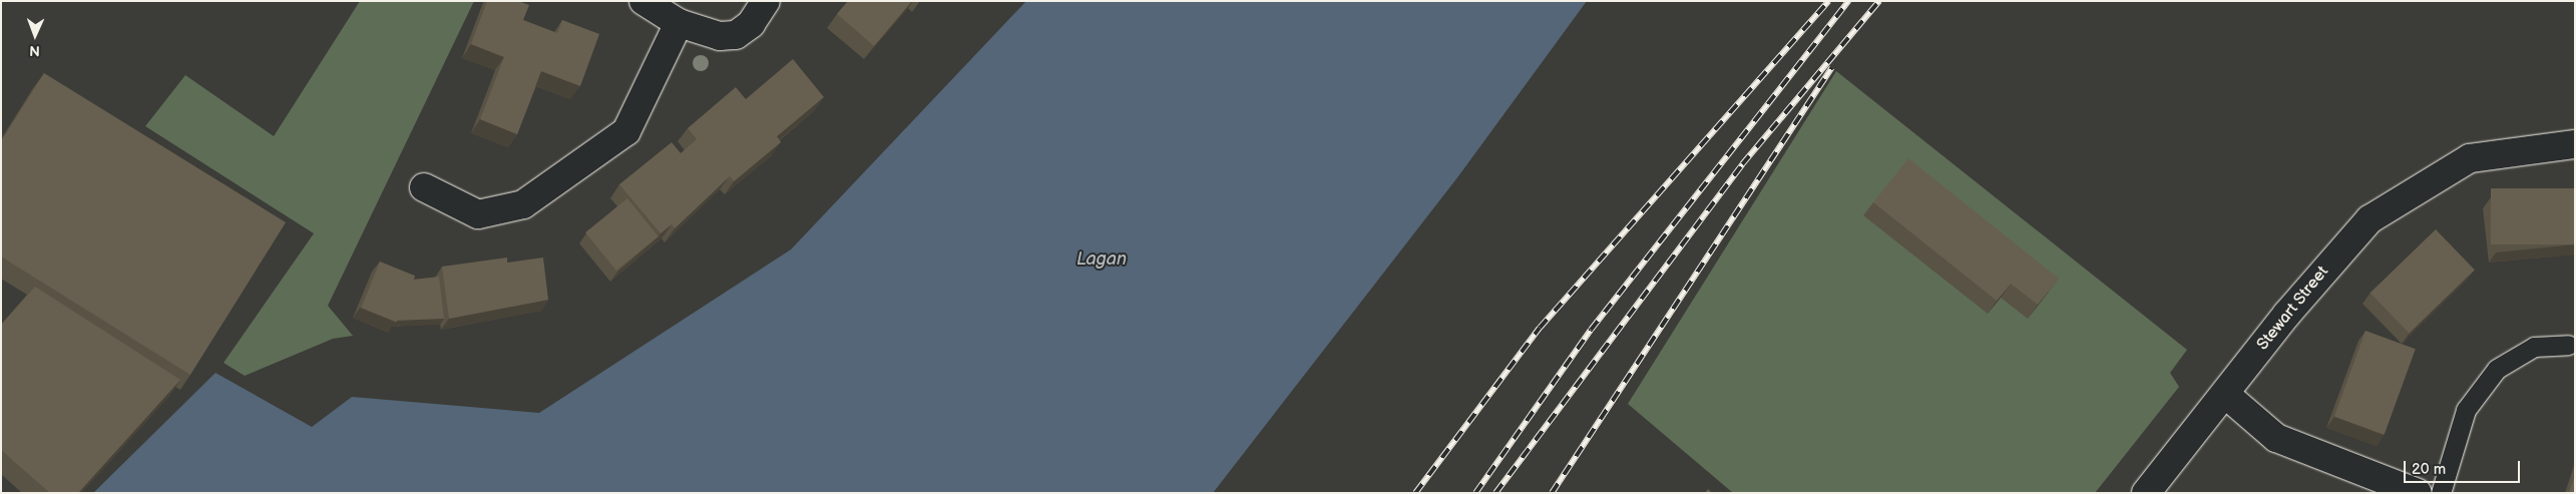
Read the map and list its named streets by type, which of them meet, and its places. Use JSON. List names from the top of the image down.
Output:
{
  "streets": {
    "street": ["Stewart Street"]
  },
  "water": ["Lagan"],
  "scale_bar": "20 m",
  "north": "bottom"
}
